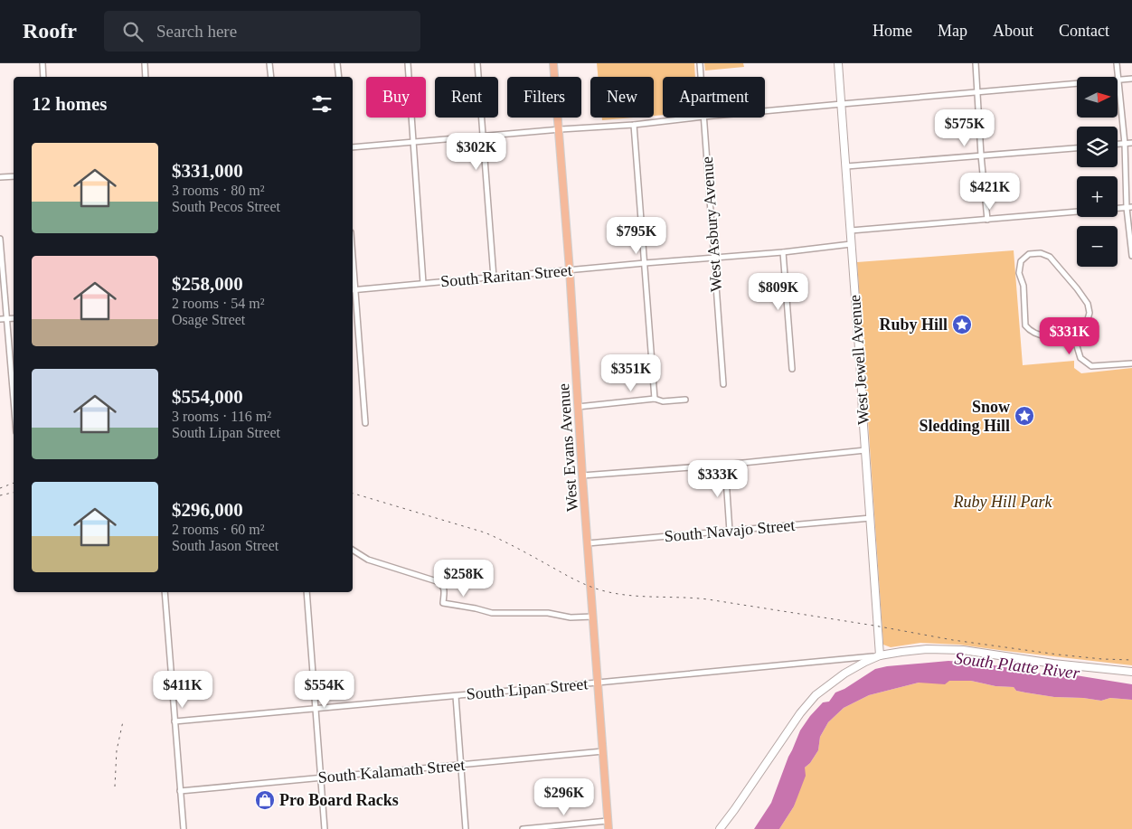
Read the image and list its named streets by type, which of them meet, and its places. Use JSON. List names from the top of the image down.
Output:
{
  "streets": {
    "main road": ["West Evans Avenue"],
    "street": [
      "West Asbury Avenue",
      "South Raritan Street",
      "West Jewell Avenue",
      "South Navajo Street",
      "South Lipan Street",
      "South Kalamath Street"
    ]
  },
  "crossings": [
    ["West Asbury Avenue", "South Raritan Street"],
    ["South Raritan Street", "West Jewell Avenue"],
    ["South Raritan Street", "West Evans Avenue"],
    ["West Jewell Avenue", "South Navajo Street"],
    ["West Jewell Avenue", "South Lipan Street"],
    ["West Evans Avenue", "South Navajo Street"],
    ["West Evans Avenue", "South Lipan Street"],
    ["West Evans Avenue", "South Kalamath Street"]
  ],
  "water": ["South Platte River"],
  "parks": ["Ruby Hill Park"],
  "places": {
    "place": ["Ruby Hill", "Snow Sledding Hill"],
    "shop": ["Pro Board Racks"]
  },
  "north": "right",
  "page": {
    "header": "Roofr",
    "search": "Search here",
    "nav": [
      "Home",
      "Map",
      "About",
      "Contact"
    ],
    "map_buttons": ["+", "−"],
    "chip": [
      "Buy",
      "Rent",
      "Filters",
      "New",
      "Apartment"
    ],
    "heading": "12 homes",
    "price": [
      "$575K",
      "$302K",
      "$421K",
      "$795K",
      "$809K",
      "$331K",
      "$351K",
      "$333K",
      "$258K",
      "$411K",
      "$554K",
      "$296K"
    ],
    "list": [
      {
        "name": "$331,000",
        "note": "3 rooms · 80 m² · South Pecos Street"
      },
      {
        "name": "$258,000",
        "note": "2 rooms · 54 m² · Osage Street"
      },
      {
        "name": "$554,000",
        "note": "3 rooms · 116 m² · South Lipan Street"
      },
      {
        "name": "$296,000",
        "note": "2 rooms · 60 m² · South Jason Street"
      }
    ]
  }
}
